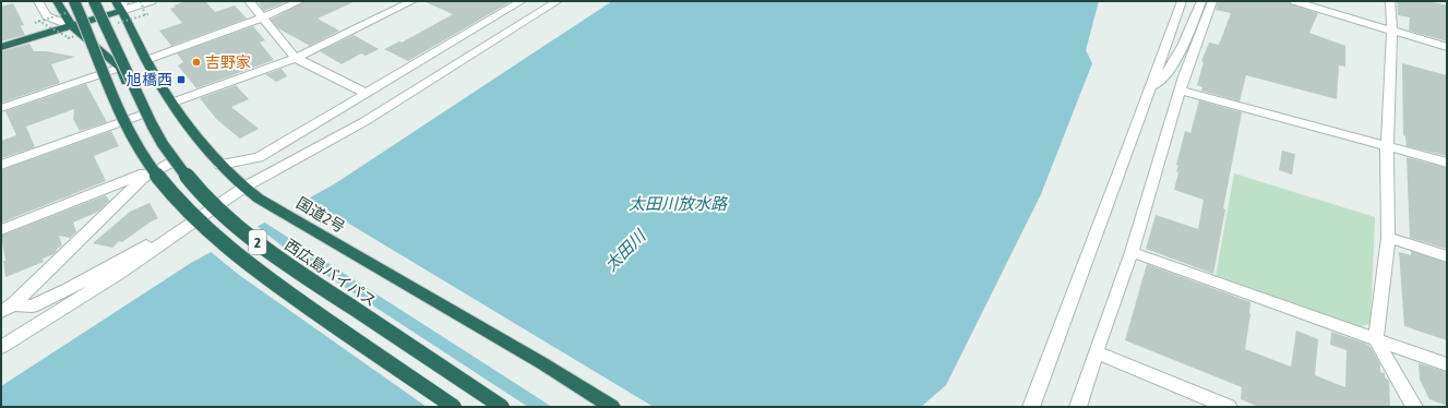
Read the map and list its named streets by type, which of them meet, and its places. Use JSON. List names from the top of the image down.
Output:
{
  "streets": {
    "highway": ["国道2号", "2", "西広島バイパス"]
  },
  "water": ["太田川放水路", "太田川"],
  "places": {
    "other": ["吉野家"],
    "transit": ["旭橋西"]
  }
}
